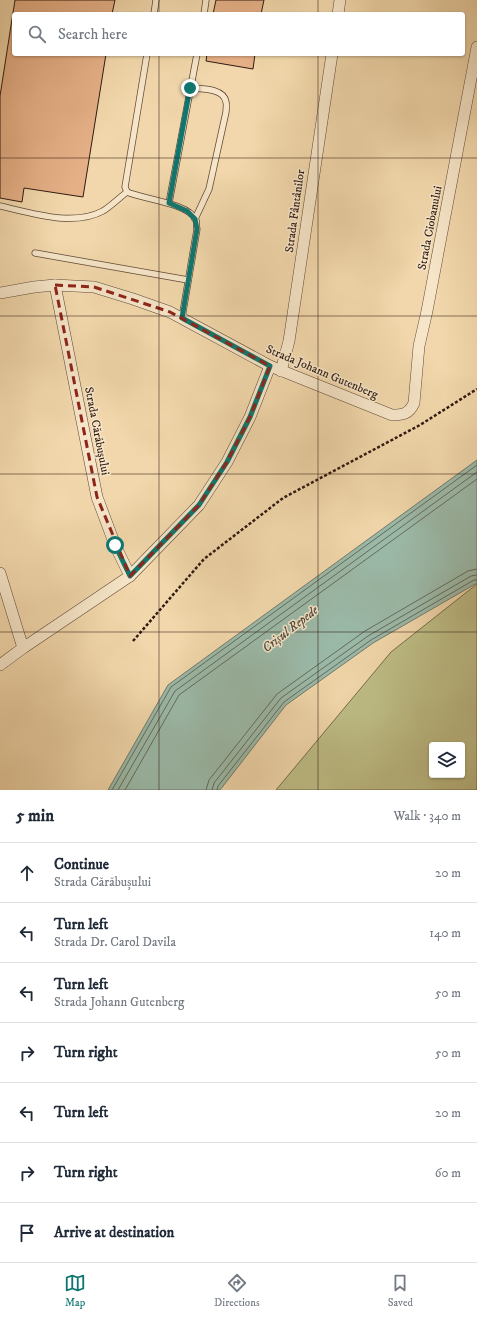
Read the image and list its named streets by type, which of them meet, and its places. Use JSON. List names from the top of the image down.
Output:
{
  "streets": {
    "street": [
      "Strada Fântânilor",
      "Strada Ciobanului",
      "Strada Johann Gutenberg",
      "Strada Cărăbușului"
    ]
  },
  "crossings": [
    ["Strada Fântânilor", "Strada Johann Gutenberg"],
    ["Strada Fântânilor", "Strada Cărăbușului"],
    ["Strada Ciobanului", "Strada Johann Gutenberg"],
    ["Strada Johann Gutenberg", "Strada Cărăbușului"]
  ],
  "water": ["Crișul Repede"],
  "page": {
    "search": "Search here",
    "heading": ["5 min", "Walk · 340 m"],
    "list": [
      ["Continue", "Strada Cărăbușului", "20 m"],
      ["Turn left", "Strada Dr. Carol Davila", "140 m"],
      ["Turn left", "Strada Johann Gutenberg", "50 m"],
      ["Turn right", "50 m"],
      ["Turn left", "20 m"],
      ["Turn right", "60 m"],
      "Arrive at destination"
    ],
    "nav": ["Map", "Directions", "Saved"]
  }
}
